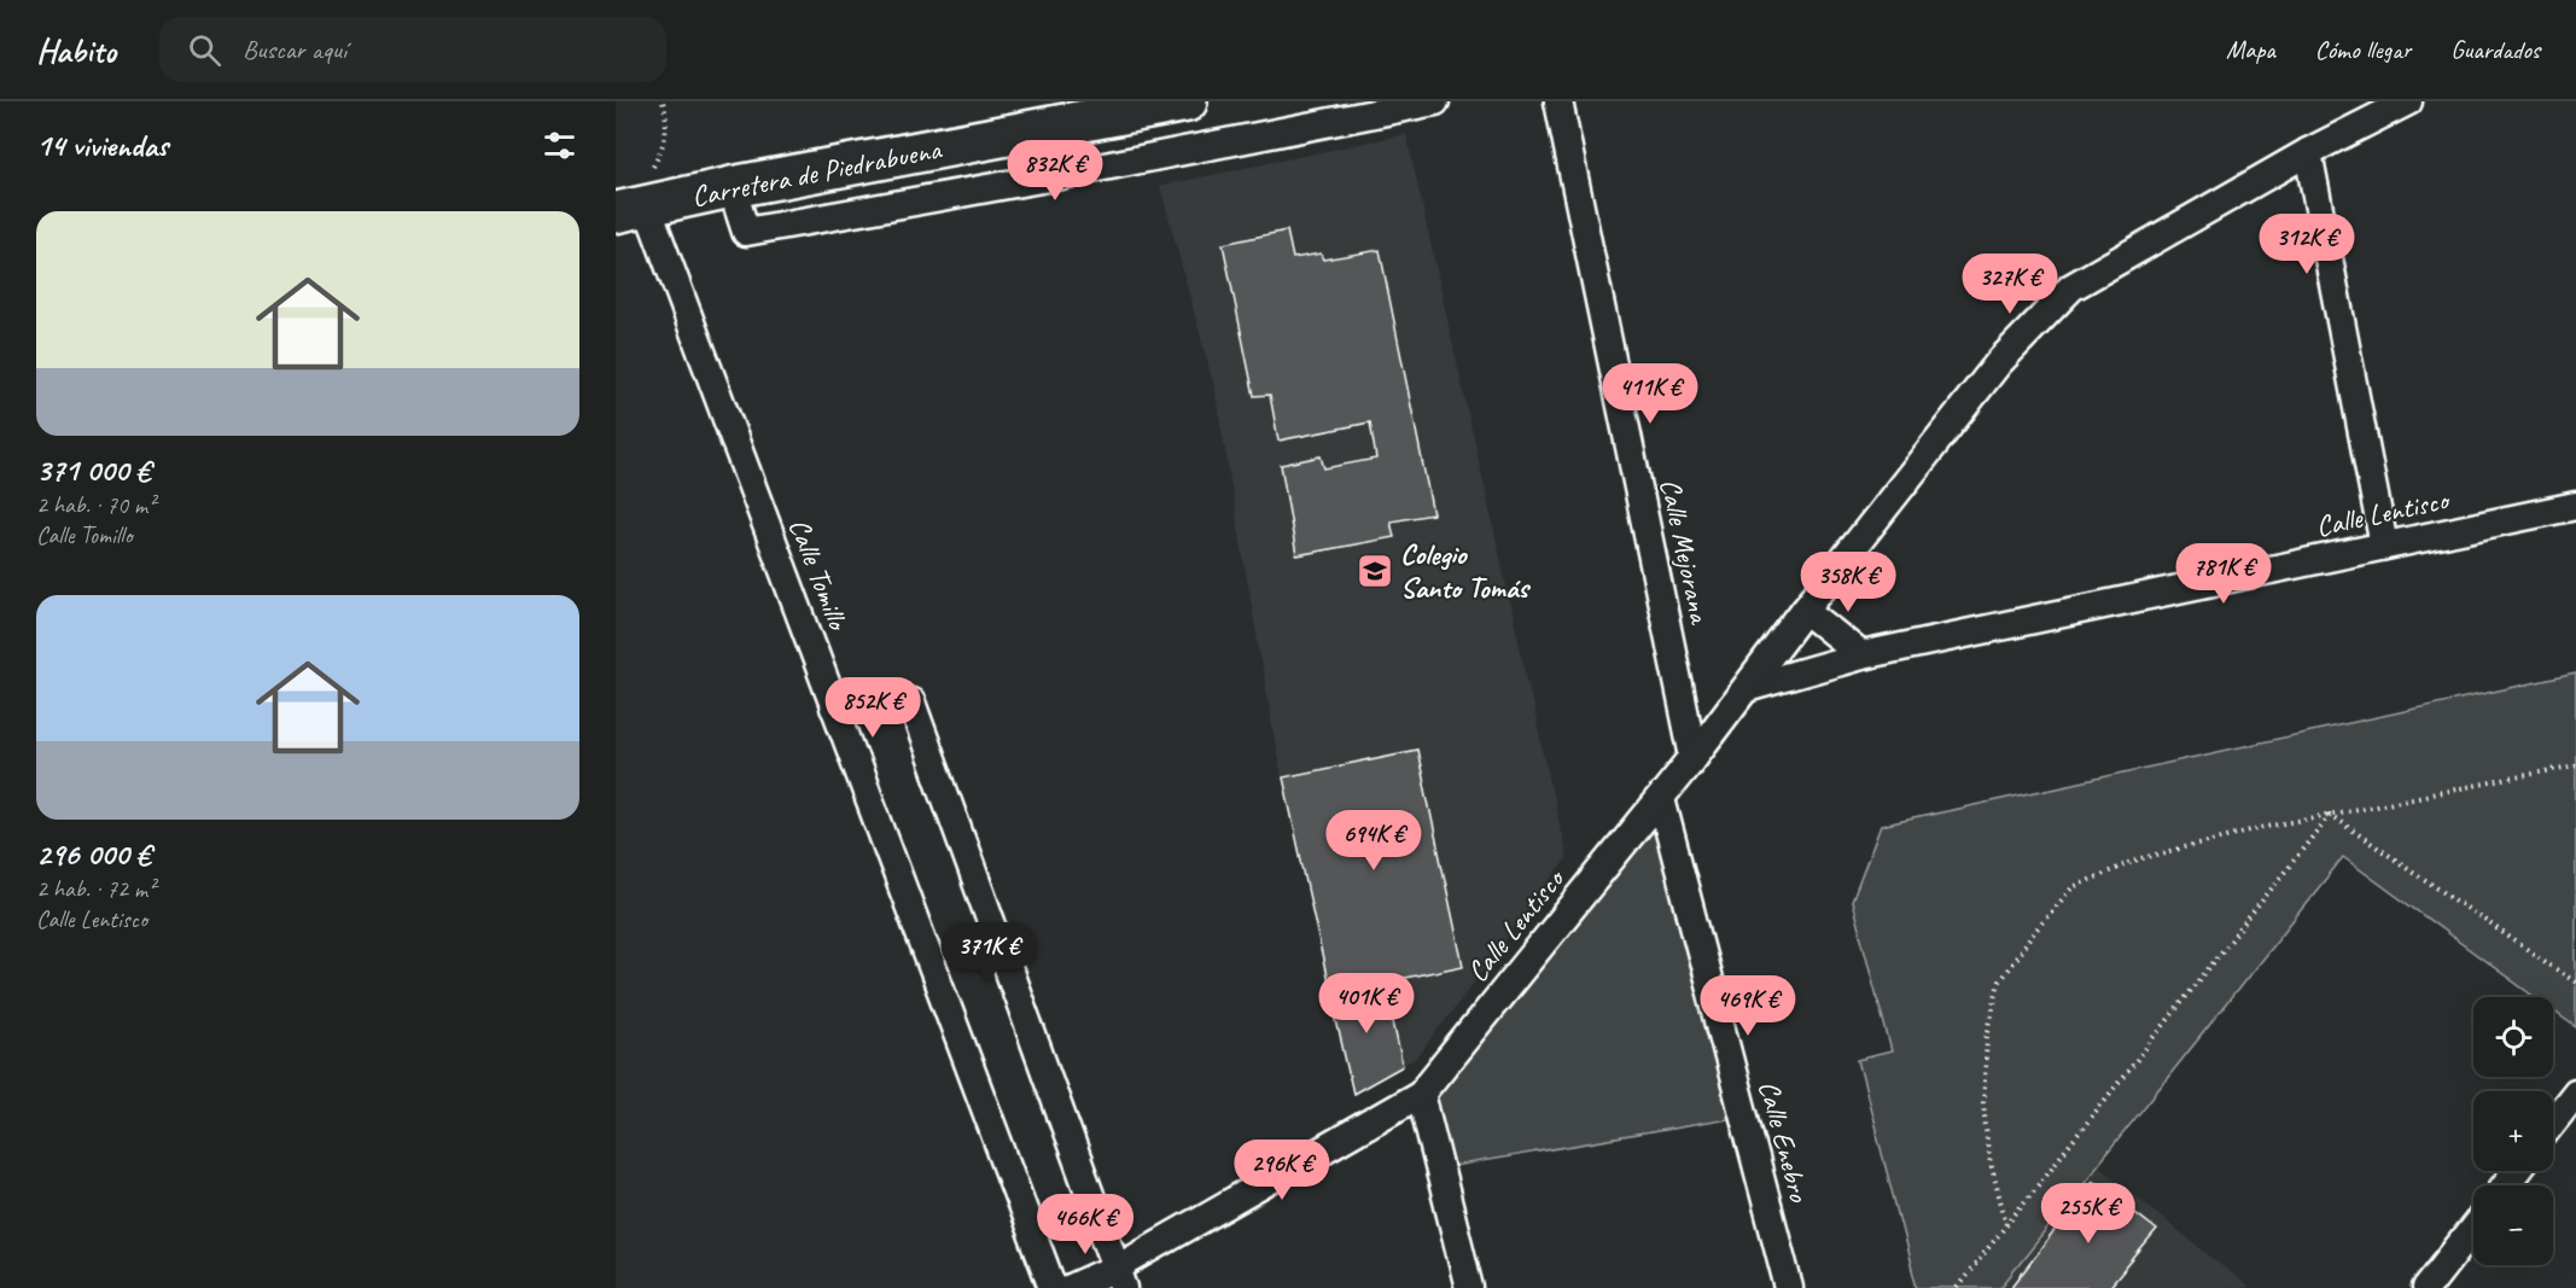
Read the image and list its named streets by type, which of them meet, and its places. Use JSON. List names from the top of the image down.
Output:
{
  "streets": {
    "highway": ["Carretera de Piedrabuena"],
    "street": [
      "Calle Lentisco",
      "Calle Mejorana",
      "Calle Tomillo",
      "Calle Enebro"
    ]
  },
  "crossings": [
    ["Carretera de Piedrabuena", "Calle Tomillo"],
    ["Calle Lentisco", "Calle Mejorana"],
    ["Calle Lentisco", "Calle Enebro"]
  ],
  "places": {
    "school or university": ["Colegio Santo Tomás"]
  },
  "page": {
    "header": "Habito",
    "search": "Buscar aquí",
    "nav": ["Mapa", "Cómo llegar", "Guardados"],
    "heading": "14 viviendas",
    "price": [
      "832K €",
      "312K €",
      "327K €",
      "411K €",
      "781K €",
      "358K €",
      "852K €",
      "694K €",
      "371K €",
      "401K €",
      "469K €",
      "296K €",
      "255K €",
      "466K €"
    ],
    "list": [
      {
        "name": "371 000 €",
        "note": "2 hab. · 70 m² · Calle Tomillo"
      },
      {
        "name": "296 000 €",
        "note": "2 hab. · 72 m² · Calle Lentisco"
      }
    ],
    "map_buttons": ["+", "−"]
  }
}
